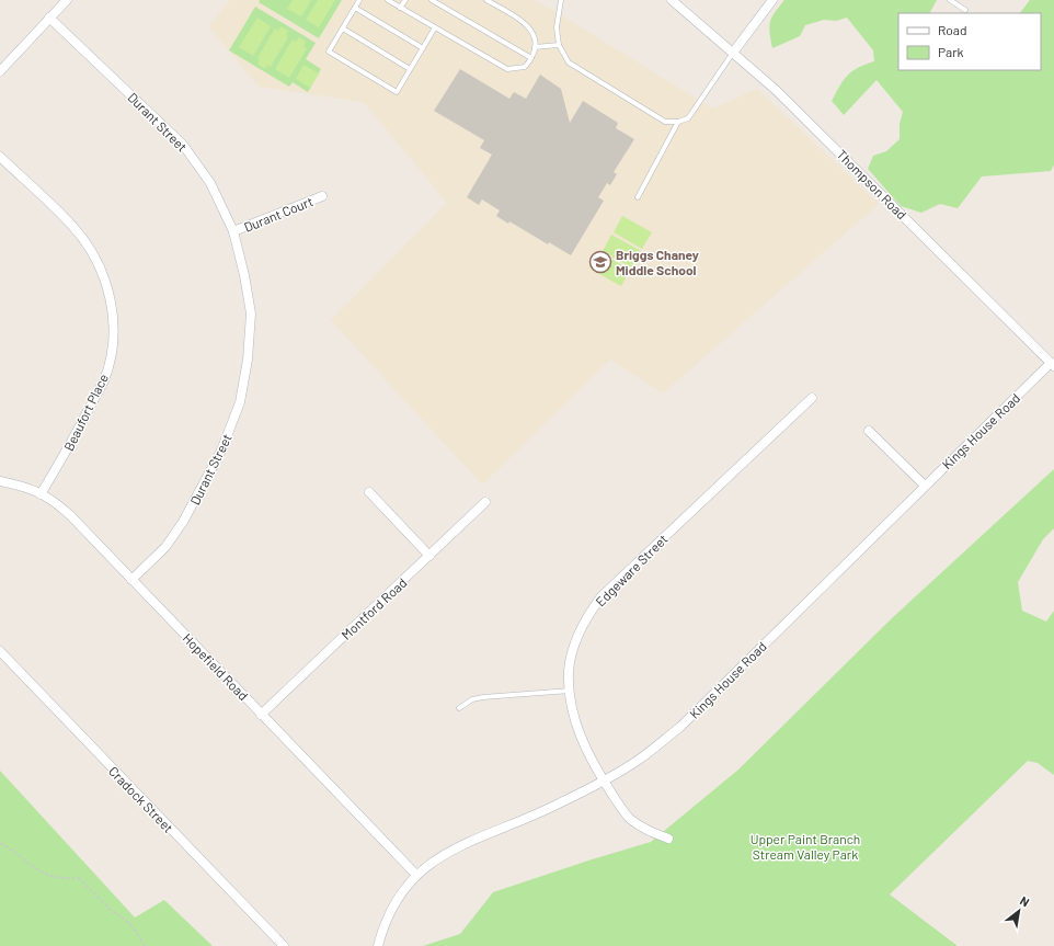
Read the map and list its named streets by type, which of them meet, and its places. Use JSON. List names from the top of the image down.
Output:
{
  "streets": {
    "street": [
      "Durant Street",
      "Thompson Road",
      "Durant Court",
      "Beaufort Place",
      "Kings House Road",
      "Edgeware Street",
      "Montford Road",
      "Hopefield Road",
      "Cradock Street"
    ]
  },
  "crossings": [
    ["Durant Street", "Durant Court"],
    ["Durant Street", "Hopefield Road"],
    ["Thompson Road", "Kings House Road"],
    ["Beaufort Place", "Hopefield Road"],
    ["Kings House Road", "Edgeware Street"],
    ["Kings House Road", "Hopefield Road"],
    ["Montford Road", "Hopefield Road"]
  ],
  "parks": ["Upper Paint Branch Stream Valley Park"],
  "places": {
    "school or university": ["Briggs Chaney Middle School"]
  },
  "legend": ["Road", "Park"],
  "north": "top right"
}
